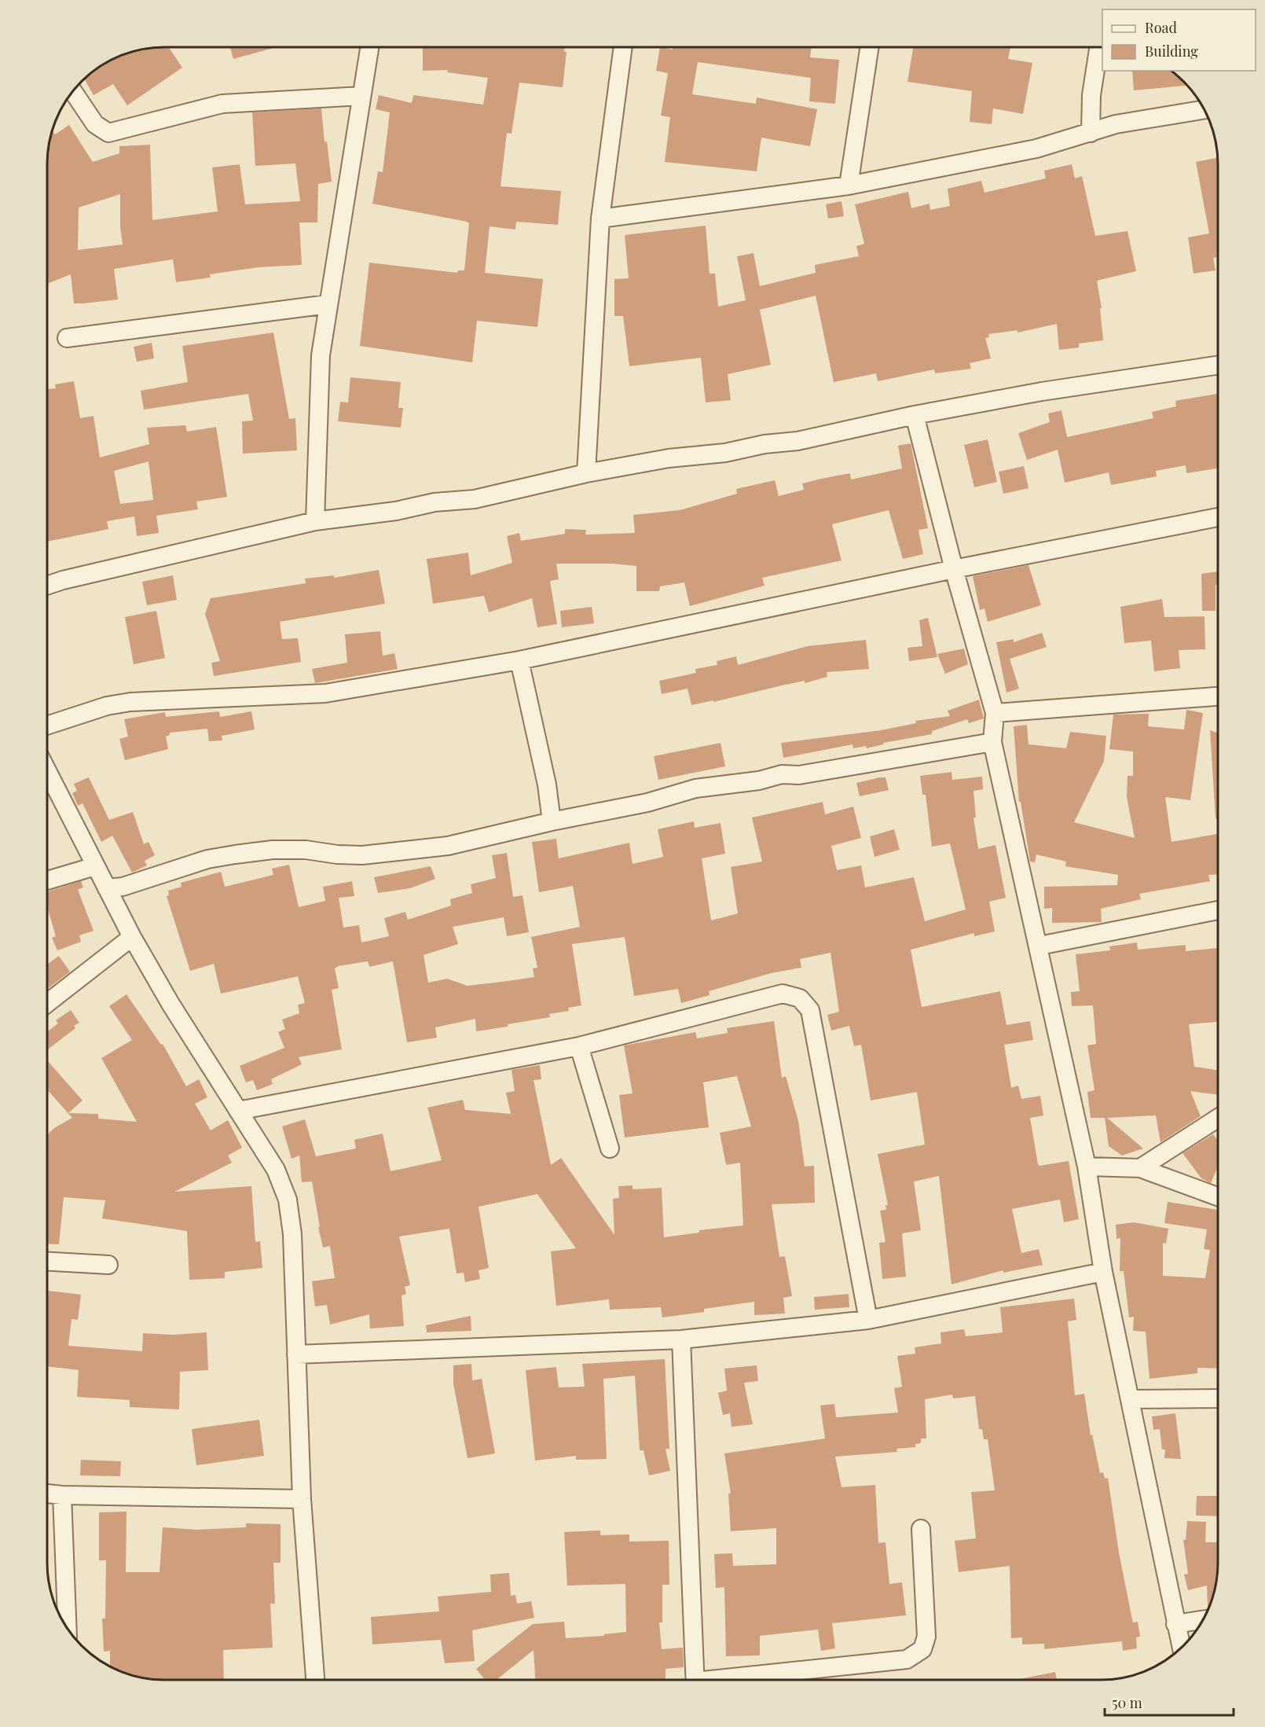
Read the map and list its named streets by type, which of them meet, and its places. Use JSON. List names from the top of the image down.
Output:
{
  "legend": ["Road", "Building"],
  "scale_bar": "50 m"
}
